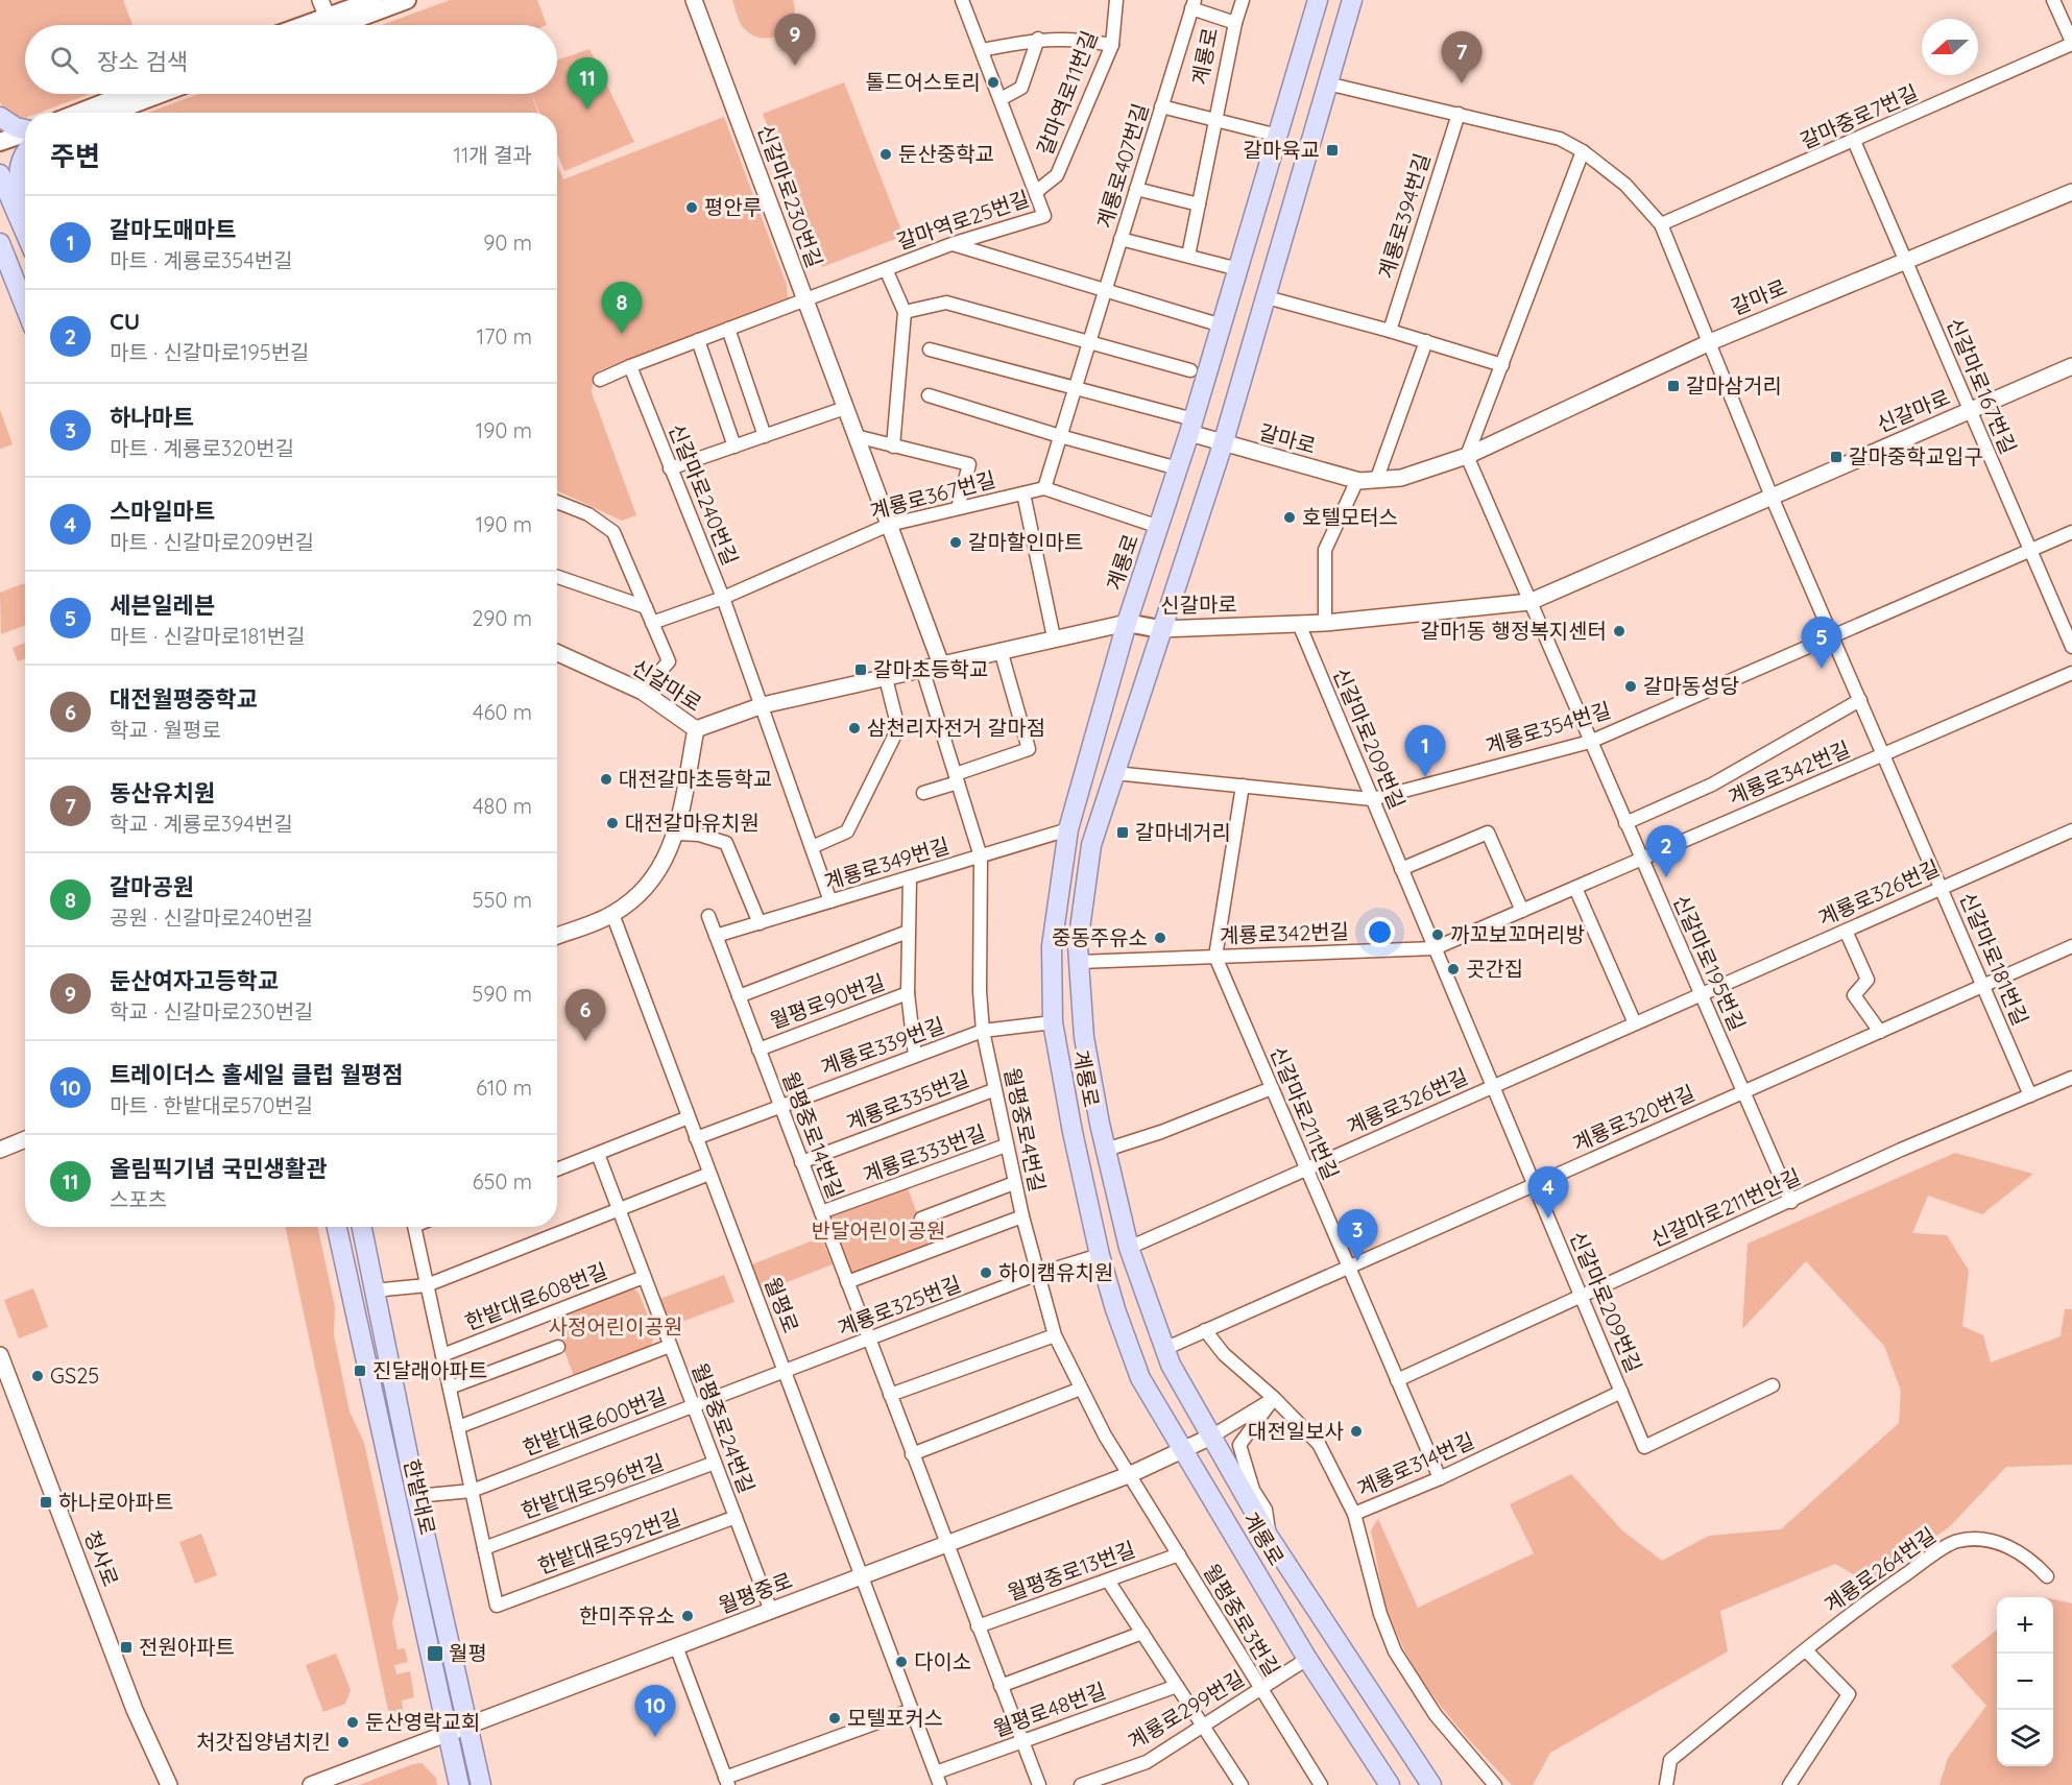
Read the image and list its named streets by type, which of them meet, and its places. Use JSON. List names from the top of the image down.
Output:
{
  "streets": {
    "main road": ["계룡로", "신갈마로", "한밭대로"],
    "street": [
      "갈마역로11번길",
      "갈마중로7번길",
      "계룡로407번길",
      "신갈마로230번길",
      "계룡로394번길",
      "갈마역로25번길",
      "갈마로",
      "신갈마로167번길",
      "신갈마로240번길",
      "계룡로367번길",
      "계룡로354번길",
      "신갈마로209번길",
      "계룡로342번길",
      "계룡로349번길",
      "계룡로326번길",
      "신갈마로181번길",
      "신갈마로195번길",
      "월평로90번길",
      "계룡로339번길",
      "계룡로335번길",
      "신갈마로211번길",
      "계룡로320번길",
      "월평중로4번길",
      "월평중로14번길",
      "계룡로333번길",
      "신갈마로211번안길",
      "한밭대로608번길",
      "월평로",
      "계룡로325번길",
      "한밭대로600번길",
      "월평중로24번길",
      "계룡로314번길",
      "한밭대로596번길",
      "한밭대로592번길",
      "청사로",
      "계룡로264번길",
      "월평중로13번길",
      "월평중로",
      "월평중로3번길",
      "월평로48번길",
      "계룡로299번길"
    ]
  },
  "crossings": [
    ["계룡로", "갈마로"],
    ["계룡로", "신갈마로"],
    ["계룡로", "계룡로354번길"],
    ["계룡로", "계룡로342번길"],
    ["계룡로", "계룡로349번길"],
    ["계룡로", "계룡로326번길"],
    ["계룡로", "계룡로339번길"],
    ["계룡로", "계룡로320번길"],
    ["계룡로", "계룡로325번길"],
    ["계룡로", "월평중로"],
    ["계룡로", "계룡로299번길"],
    ["갈마역로11번길", "갈마역로25번길"],
    ["갈마중로7번길", "신갈마로167번길"],
    ["계룡로407번길", "계룡로367번길"],
    ["신갈마로230번길", "갈마역로25번길"],
    ["신갈마로230번길", "신갈마로"],
    ["신갈마로230번길", "계룡로367번길"],
    ["갈마로", "신갈마로167번길"],
    ["신갈마로167번길", "신갈마로"],
    ["신갈마로167번길", "계룡로354번길"],
    ["신갈마로", "신갈마로240번길"],
    ["신갈마로", "신갈마로209번길"],
    ["신갈마로", "신갈마로181번길"],
    ["신갈마로", "신갈마로195번길"],
    ["신갈마로", "월평중로4번길"],
    ["신갈마로240번길", "계룡로367번길"],
    ["계룡로354번길", "신갈마로209번길"],
    ["계룡로354번길", "신갈마로181번길"],
    ["계룡로354번길", "신갈마로195번길"],
    ["신갈마로209번길", "계룡로342번길"],
    ["신갈마로209번길", "계룡로326번길"],
    ["신갈마로209번길", "계룡로320번길"],
    ["신갈마로209번길", "신갈마로211번안길"],
    ["신갈마로209번길", "계룡로314번길"],
    ["계룡로342번길", "신갈마로181번길"],
    ["계룡로342번길", "신갈마로195번길"],
    ["계룡로342번길", "신갈마로211번길"],
    ["계룡로349번길", "월평로90번길"],
    ["계룡로349번길", "월평중로4번길"],
    ["계룡로349번길", "월평중로14번길"],
    ["계룡로326번길", "신갈마로181번길"],
    ["계룡로326번길", "신갈마로195번길"],
    ["계룡로326번길", "신갈마로211번길"],
    ["신갈마로181번길", "계룡로320번길"],
    ["신갈마로181번길", "신갈마로211번안길"],
    ["신갈마로195번길", "계룡로320번길"],
    ["신갈마로195번길", "신갈마로211번안길"],
    ["월평로90번길", "월평중로14번길"],
    ["계룡로339번길", "월평중로4번길"],
    ["계룡로339번길", "월평중로14번길"],
    ["계룡로339번길", "월평로"],
    ["계룡로335번길", "월평중로4번길"],
    ["계룡로335번길", "월평중로14번길"],
    ["신갈마로211번길", "계룡로320번길"],
    ["신갈마로211번길", "신갈마로211번안길"],
    ["신갈마로211번길", "계룡로314번길"],
    ["계룡로320번길", "계룡로314번길"],
    ["월평중로4번길", "계룡로333번길"],
    ["월평중로4번길", "계룡로325번길"],
    ["월평중로4번길", "월평중로"],
    ["월평중로4번길", "월평중로3번길"],
    ["월평중로14번길", "계룡로333번길"],
    ["월평중로14번길", "계룡로325번길"],
    ["월평중로14번길", "월평중로"],
    ["한밭대로608번길", "월평중로24번길"],
    ["월평로", "계룡로325번길"],
    ["월평로", "한밭대로600번길"],
    ["월평로", "월평중로"],
    ["월평로", "월평로48번길"],
    ["계룡로325번길", "한밭대로600번길"],
    ["한밭대로600번길", "월평중로24번길"],
    ["한밭대로600번길", "한밭대로"],
    ["월평중로24번길", "한밭대로596번길"],
    ["월평중로24번길", "한밭대로592번길"],
    ["월평중로24번길", "월평중로"],
    ["한밭대로596번길", "한밭대로592번길"],
    ["한밭대로", "월평중로"],
    ["월평중로13번길", "월평중로3번길"],
    ["월평중로", "월평중로3번길"],
    ["월평중로3번길", "계룡로299번길"]
  ],
  "parks": ["반달어린이공원", "사정어린이공원"],
  "places": {
    "other": [
      "톨드어스토리",
      "둔산중학교",
      "평안루",
      "호텔모터스",
      "갈마할인마트",
      "갈마1동 행정복지센터",
      "갈마동성당",
      "삼천리자전거 갈마점",
      "대전갈마초등학교",
      "대전갈마유치원",
      "까꼬보꼬머리방",
      "중동주유소",
      "곳간집",
      "하이캠유치원",
      "GS25",
      "대전일보사",
      "한미주유소",
      "다이소",
      "모텔포커스",
      "둔산영락교회",
      "처갓집양념치킨"
    ],
    "transit": [
      "갈마육교",
      "갈마삼거리",
      "갈마중학교입구",
      "갈마초등학교",
      "갈마네거리",
      "진달래아파트",
      "하나로아파트",
      "전원아파트",
      "월평"
    ]
  },
  "north": "left",
  "page": {
    "pins": [
      "9",
      "7",
      "11",
      "8",
      "5",
      "1",
      "2",
      "6",
      "4",
      "3",
      "10"
    ],
    "search": "장소 검색",
    "heading": ["주변", "11개 결과"],
    "list": [
      {
        "mark": "1",
        "name": "갈마도매마트",
        "note": "마트 · 계룡로354번길",
        "value": "90 m"
      },
      {
        "mark": "2",
        "name": "CU",
        "note": "마트 · 신갈마로195번길",
        "value": "170 m"
      },
      {
        "mark": "3",
        "name": "하나마트",
        "note": "마트 · 계룡로320번길",
        "value": "190 m"
      },
      {
        "mark": "4",
        "name": "스마일마트",
        "note": "마트 · 신갈마로209번길",
        "value": "190 m"
      },
      {
        "mark": "5",
        "name": "세븐일레븐",
        "note": "마트 · 신갈마로181번길",
        "value": "290 m"
      },
      {
        "mark": "6",
        "name": "대전월평중학교",
        "note": "학교 · 월평로",
        "value": "460 m"
      },
      {
        "mark": "7",
        "name": "동산유치원",
        "note": "학교 · 계룡로394번길",
        "value": "480 m"
      },
      {
        "mark": "8",
        "name": "갈마공원",
        "note": "공원 · 신갈마로240번길",
        "value": "550 m"
      },
      {
        "mark": "9",
        "name": "둔산여자고등학교",
        "note": "학교 · 신갈마로230번길",
        "value": "590 m"
      },
      {
        "mark": "10",
        "name": "트레이더스 홀세일 클럽 월평점",
        "note": "마트 · 한밭대로570번길",
        "value": "610 m"
      },
      {
        "mark": "11",
        "name": "올림픽기념 국민생활관",
        "note": "스포츠",
        "value": "650 m"
      }
    ],
    "map_buttons": ["+", "−"]
  }
}
